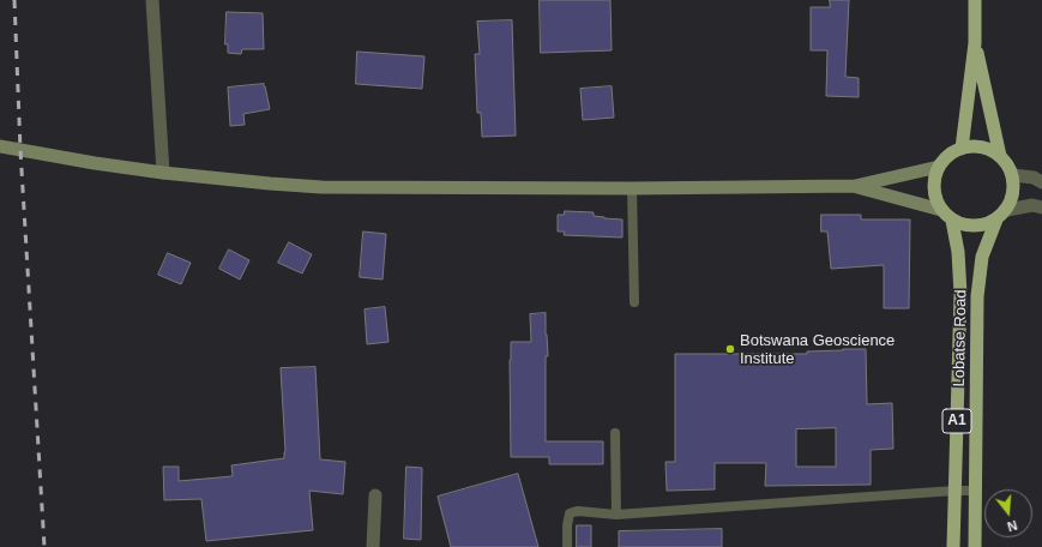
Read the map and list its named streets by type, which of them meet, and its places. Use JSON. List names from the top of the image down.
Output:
{
  "streets": {
    "highway": ["Lobatse Road", "A1"]
  },
  "places": ["Botswana Geoscience Institute"],
  "north": "bottom"
}
